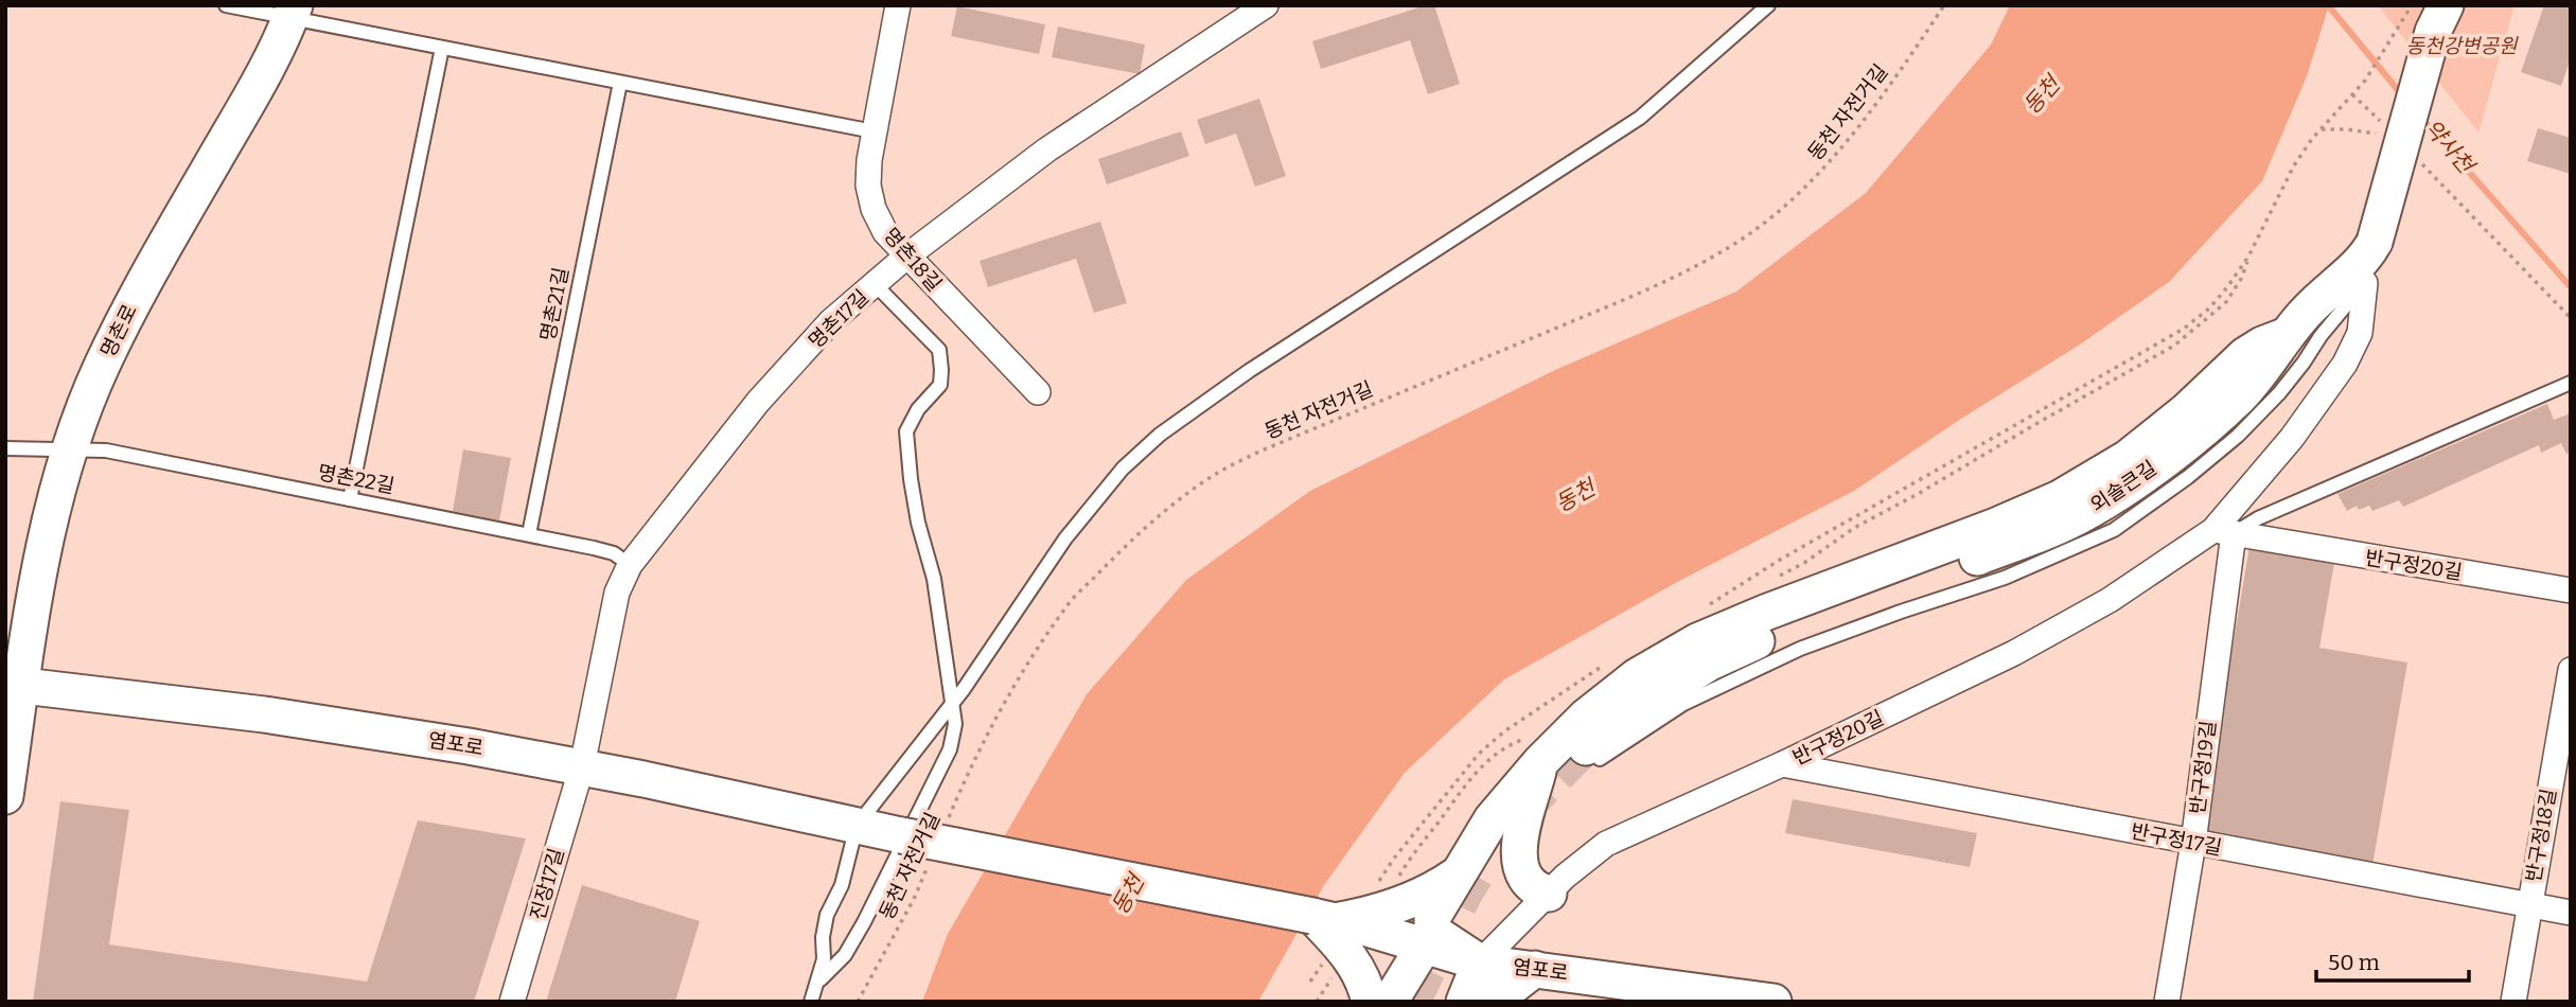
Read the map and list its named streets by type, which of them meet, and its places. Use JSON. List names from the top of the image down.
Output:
{
  "streets": {
    "street": [
      "명촌18길",
      "명촌17길",
      "명촌로",
      "외솔큰길",
      "반구정20길",
      "염포로",
      "반구정19길",
      "반구정18길",
      "반구정17길",
      "진장17길"
    ],
    "lane": ["명촌21길", "명촌22길"],
    "path": ["동천 자전거길"]
  },
  "crossings": [
    ["명촌18길", "명촌17길"],
    ["명촌21길", "명촌22길"],
    ["명촌17길", "명촌22길"],
    ["명촌17길", "염포로"],
    ["명촌17길", "진장17길"],
    ["명촌로", "명촌22길"],
    ["명촌로", "염포로"],
    ["외솔큰길", "반구정20길"],
    ["반구정20길", "염포로"],
    ["반구정20길", "반구정19길"],
    ["반구정20길", "반구정17길"],
    ["염포로", "진장17길"],
    ["반구정19길", "반구정17길"],
    ["반구정18길", "반구정17길"]
  ],
  "water": ["동천", "약사천"],
  "parks": ["동천강변공원"],
  "scale_bar": "50 m"
}
